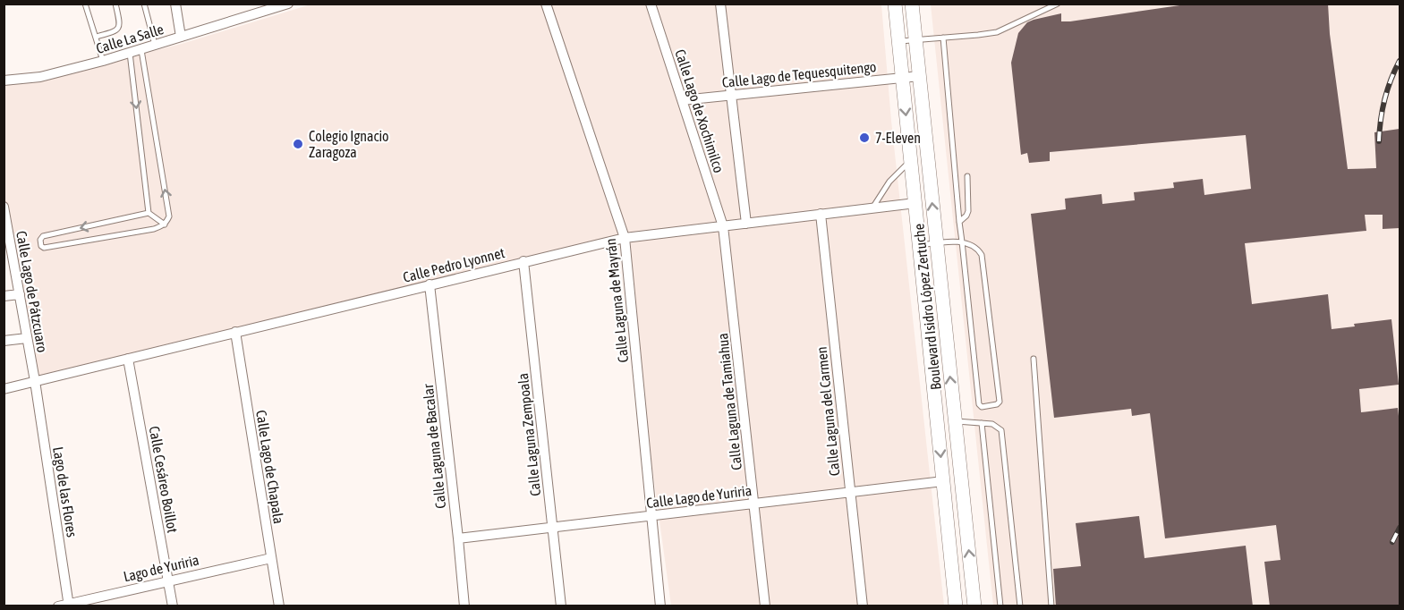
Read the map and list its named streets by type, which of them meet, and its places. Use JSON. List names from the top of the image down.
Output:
{
  "streets": {
    "main road": ["Boulevard Isidro López Zertuche"],
    "street": [
      "Calle La Salle",
      "Calle Lago de Tequesquitengo",
      "Calle Lago de Xochimilco",
      "Calle Pedro Lyonnet",
      "Calle Lago de Pátzcuaro",
      "Calle Laguna de Mayrán",
      "Calle Laguna de Tamiahua",
      "Calle Laguna del Carmen",
      "Calle Laguna Zempoala",
      "Calle Laguna de Bacalar",
      "Calle Lago de Chapala",
      "Calle Cesáreo Boillot",
      "Lago de las Flores",
      "Calle Lago de Yuriria",
      "Lago de Yuriria"
    ]
  },
  "crossings": [
    ["Calle Lago de Tequesquitengo", "Calle Lago de Xochimilco"],
    ["Calle Lago de Tequesquitengo", "Boulevard Isidro López Zertuche"],
    ["Calle Lago de Xochimilco", "Calle Pedro Lyonnet"],
    ["Calle Lago de Xochimilco", "Calle Laguna de Tamiahua"],
    ["Calle Pedro Lyonnet", "Calle Lago de Pátzcuaro"],
    ["Calle Pedro Lyonnet", "Calle Laguna de Mayrán"],
    ["Calle Pedro Lyonnet", "Boulevard Isidro López Zertuche"],
    ["Calle Pedro Lyonnet", "Calle Laguna de Tamiahua"],
    ["Calle Pedro Lyonnet", "Calle Laguna del Carmen"],
    ["Calle Pedro Lyonnet", "Calle Laguna Zempoala"],
    ["Calle Pedro Lyonnet", "Calle Laguna de Bacalar"],
    ["Calle Pedro Lyonnet", "Calle Lago de Chapala"],
    ["Calle Pedro Lyonnet", "Calle Cesáreo Boillot"],
    ["Calle Pedro Lyonnet", "Lago de las Flores"],
    ["Calle Lago de Pátzcuaro", "Lago de las Flores"],
    ["Calle Laguna de Mayrán", "Calle Lago de Yuriria"],
    ["Boulevard Isidro López Zertuche", "Calle Lago de Yuriria"],
    ["Calle Laguna de Tamiahua", "Calle Lago de Yuriria"],
    ["Calle Laguna del Carmen", "Calle Lago de Yuriria"],
    ["Calle Laguna Zempoala", "Calle Lago de Yuriria"],
    ["Calle Laguna de Bacalar", "Calle Lago de Yuriria"],
    ["Calle Lago de Chapala", "Lago de Yuriria"],
    ["Calle Cesáreo Boillot", "Lago de Yuriria"],
    ["Lago de las Flores", "Lago de Yuriria"]
  ],
  "places": ["7-Eleven", "Colegio Ignacio Zaragoza"]
}
